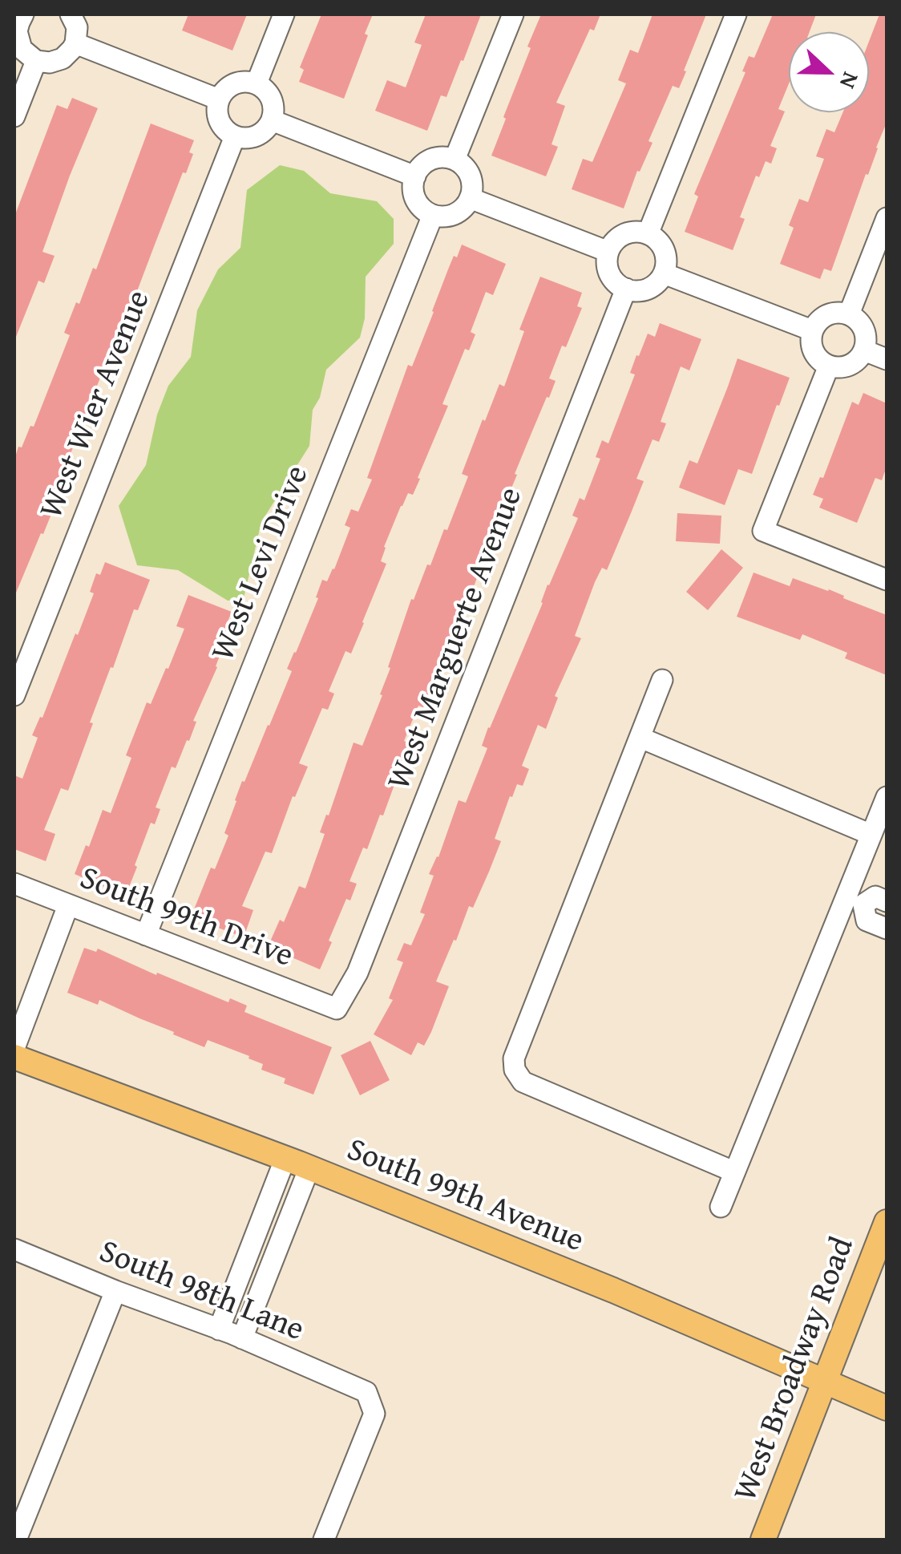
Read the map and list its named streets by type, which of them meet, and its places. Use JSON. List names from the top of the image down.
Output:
{
  "streets": {
    "main road": ["South 99th Avenue", "West Broadway Road"],
    "street": [
      "West Wier Avenue",
      "West Levi Drive",
      "West Marguerte Avenue",
      "South 99th Drive",
      "South 98th Lane"
    ]
  },
  "crossings": [
    ["West Levi Drive", "South 99th Drive"],
    ["West Marguerte Avenue", "South 99th Drive"],
    ["South 99th Avenue", "West Broadway Road"]
  ],
  "north": "right"
}
